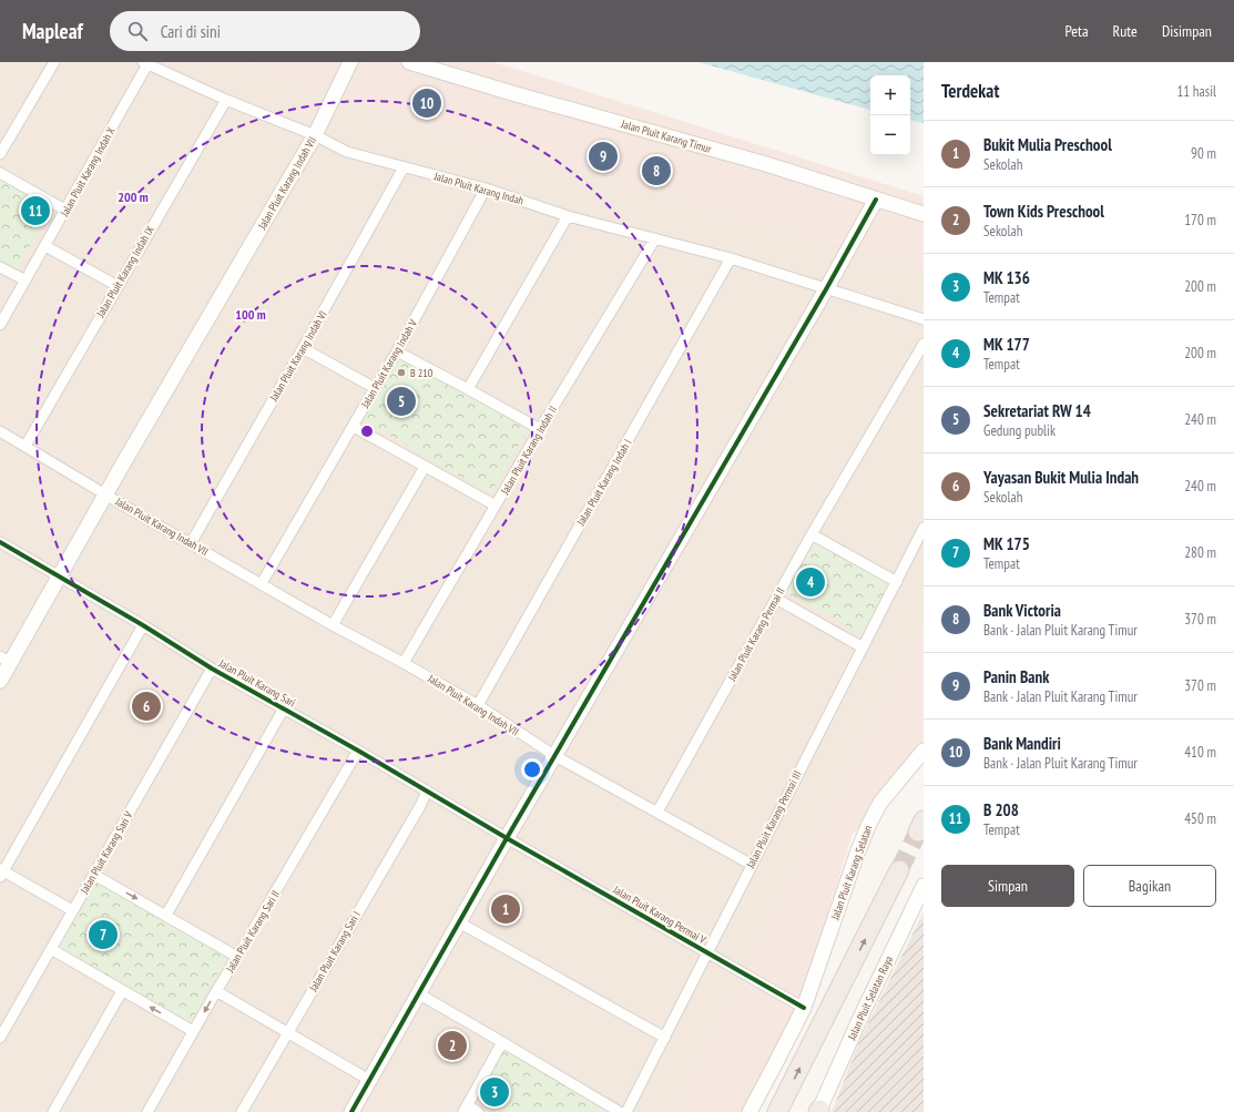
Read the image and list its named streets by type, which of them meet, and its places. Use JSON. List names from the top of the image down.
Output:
{
  "streets": {
    "street": [
      "Jalan Pluit Karang Timur",
      "Jalan Pluit Karang Indah X",
      "Jalan Pluit Karang Indah VII",
      "Jalan Pluit Karang Indah",
      "Jalan Pluit Karang Indah IX",
      "Jalan Pluit Karang Indah VI",
      "Jalan Pluit Karang Indah V",
      "Jalan Pluit Karang Indah II",
      "Jalan Pluit Karang Indah I",
      "Jalan Pluit Karang Permai II",
      "Jalan Pluit Karang Sari",
      "Jalan Pluit Karang Permai III",
      "Jalan Pluit Karang Sari V",
      "Jalan Pluit Karang Selatan",
      "Jalan Pluit Karang Permai V",
      "Jalan Pluit Karang Sari II",
      "Jalan Pluit Karang Sari I",
      "Jalan Pluit Selatan Raya"
    ]
  },
  "crossings": [
    ["Jalan Pluit Karang Indah X", "Jalan Pluit Karang Indah"],
    ["Jalan Pluit Karang Indah VII", "Jalan Pluit Karang Indah"],
    ["Jalan Pluit Karang Indah VII", "Jalan Pluit Karang Indah VI"],
    ["Jalan Pluit Karang Indah VII", "Jalan Pluit Karang Indah V"],
    ["Jalan Pluit Karang Indah VII", "Jalan Pluit Karang Indah II"],
    ["Jalan Pluit Karang Indah VII", "Jalan Pluit Karang Indah I"],
    ["Jalan Pluit Karang Indah VII", "Jalan Pluit Karang Permai II"],
    ["Jalan Pluit Karang Indah VII", "Jalan Pluit Karang Permai III"],
    ["Jalan Pluit Karang Indah", "Jalan Pluit Karang Indah IX"],
    ["Jalan Pluit Karang Indah", "Jalan Pluit Karang Indah VI"],
    ["Jalan Pluit Karang Indah", "Jalan Pluit Karang Indah V"],
    ["Jalan Pluit Karang Indah", "Jalan Pluit Karang Indah II"],
    ["Jalan Pluit Karang Indah", "Jalan Pluit Karang Indah I"],
    ["Jalan Pluit Karang Sari", "Jalan Pluit Karang Sari V"],
    ["Jalan Pluit Karang Sari", "Jalan Pluit Karang Permai V"],
    ["Jalan Pluit Karang Sari", "Jalan Pluit Karang Sari II"],
    ["Jalan Pluit Karang Sari", "Jalan Pluit Karang Sari I"],
    ["Jalan Pluit Karang Permai III", "Jalan Pluit Karang Permai V"],
    ["Jalan Pluit Karang Selatan", "Jalan Pluit Karang Permai V"]
  ],
  "places": ["B 210"],
  "page": {
    "header": "Mapleaf",
    "search": "Cari di sini",
    "nav": ["Peta", "Rute", "Disimpan"],
    "heading": ["Terdekat", "11 hasil"],
    "map_buttons": ["+", "−"],
    "pins": [
      "10",
      "9",
      "8",
      "11",
      "5",
      "4",
      "6",
      "1",
      "7",
      "2",
      "3"
    ],
    "list": [
      {
        "mark": "1",
        "name": "Bukit Mulia Preschool",
        "note": "Sekolah",
        "value": "90 m"
      },
      {
        "mark": "2",
        "name": "Town Kids Preschool",
        "note": "Sekolah",
        "value": "170 m"
      },
      {
        "mark": "3",
        "name": "MK 136",
        "note": "Tempat",
        "value": "200 m"
      },
      {
        "mark": "4",
        "name": "MK 177",
        "note": "Tempat",
        "value": "200 m"
      },
      {
        "mark": "5",
        "name": "Sekretariat RW 14",
        "note": "Gedung publik",
        "value": "240 m"
      },
      {
        "mark": "6",
        "name": "Yayasan Bukit Mulia Indah",
        "note": "Sekolah",
        "value": "240 m"
      },
      {
        "mark": "7",
        "name": "MK 175",
        "note": "Tempat",
        "value": "280 m"
      },
      {
        "mark": "8",
        "name": "Bank Victoria",
        "note": "Bank · Jalan Pluit Karang Timur",
        "value": "370 m"
      },
      {
        "mark": "9",
        "name": "Panin Bank",
        "note": "Bank · Jalan Pluit Karang Timur",
        "value": "370 m"
      },
      {
        "mark": "10",
        "name": "Bank Mandiri",
        "note": "Bank · Jalan Pluit Karang Timur",
        "value": "410 m"
      },
      {
        "mark": "11",
        "name": "B 208",
        "note": "Tempat",
        "value": "450 m"
      }
    ],
    "buttons": ["Simpan", "Bagikan"]
  },
  "rings": ["200 m", "100 m"]
}
